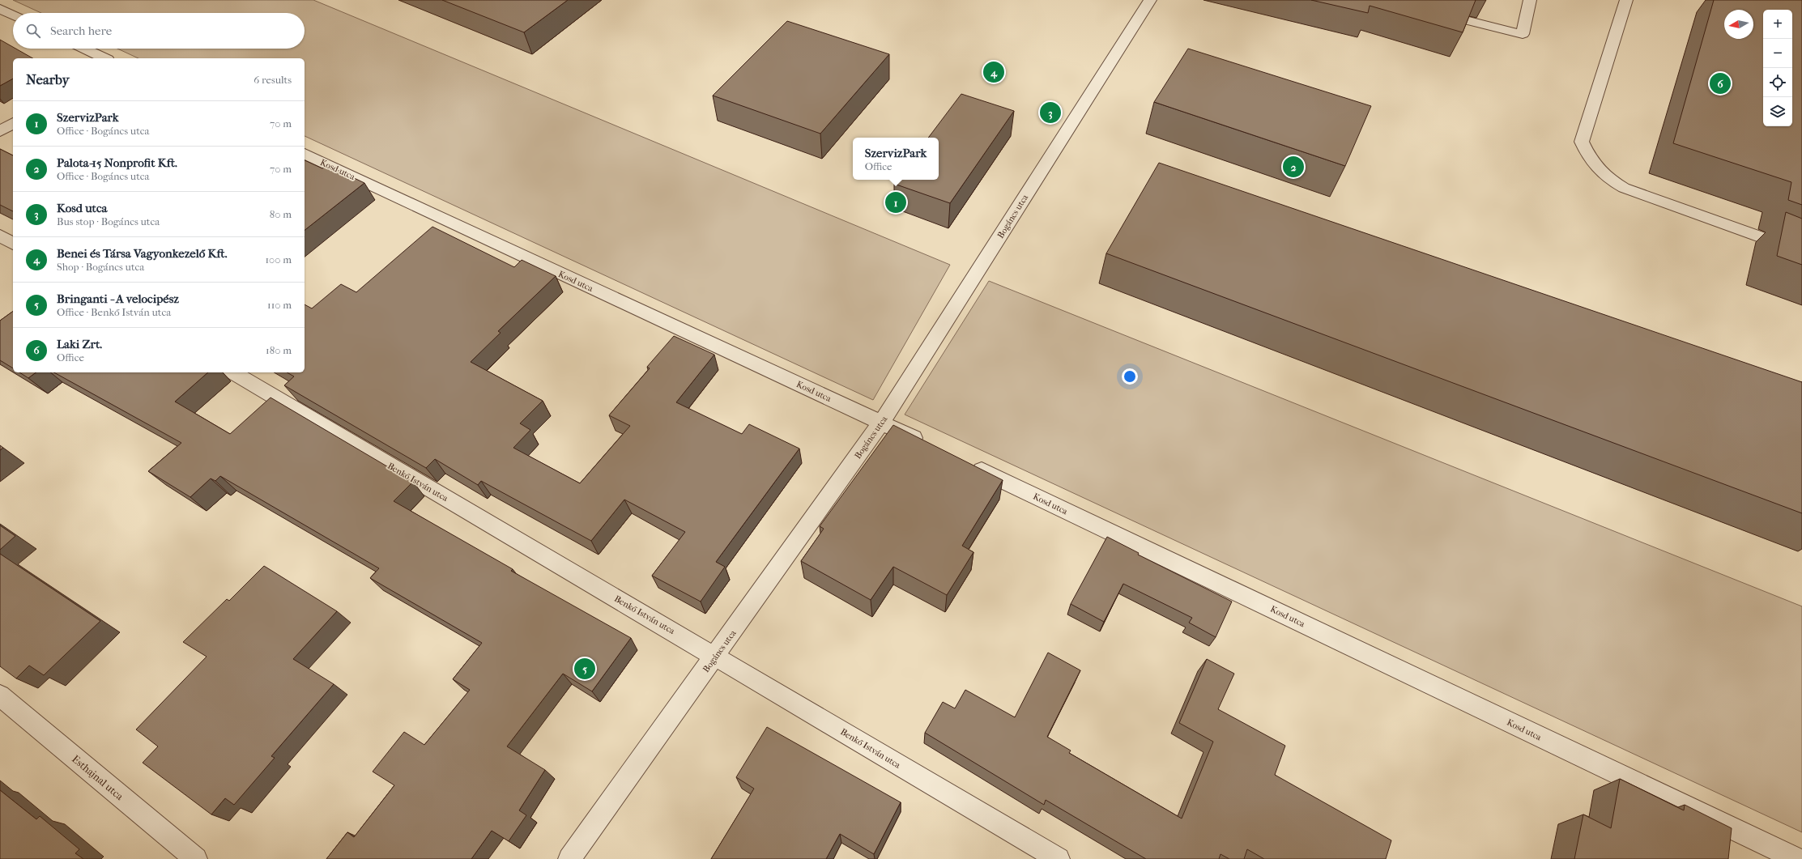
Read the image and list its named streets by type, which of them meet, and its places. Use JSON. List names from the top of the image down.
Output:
{
  "streets": {
    "street": [
      "Kosd utca",
      "Bogáncs utca",
      "Benkő István utca",
      "Esthajnal utca"
    ]
  },
  "crossings": [
    ["Kosd utca", "Bogáncs utca"],
    ["Bogáncs utca", "Benkő István utca"]
  ],
  "north": "left",
  "page": {
    "map_buttons": ["+", "−"],
    "search": "Search here",
    "heading": ["Nearby", "6 results"],
    "pins": [
      "4",
      "6",
      "3",
      "2",
      "1",
      "5"
    ],
    "list": [
      {
        "mark": "1",
        "name": "SzervizPark",
        "note": "Office · Bogáncs utca",
        "value": "70 m"
      },
      {
        "mark": "2",
        "name": "Palota-15 Nonprofit Kft.",
        "note": "Office · Bogáncs utca",
        "value": "70 m"
      },
      {
        "mark": "3",
        "name": "Kosd utca",
        "note": "Bus stop · Bogáncs utca",
        "value": "80 m"
      },
      {
        "mark": "4",
        "name": "Benei és Társa Vagyonkezelő Kft.",
        "note": "Shop · Bogáncs utca",
        "value": "100 m"
      },
      {
        "mark": "5",
        "name": "Bringanti - A velocipész",
        "note": "Office · Benkő István utca",
        "value": "110 m"
      },
      {
        "mark": "6",
        "name": "Laki Zrt.",
        "note": "Office",
        "value": "180 m"
      }
    ],
    "popup": ["SzervizPark", "Office"]
  }
}
